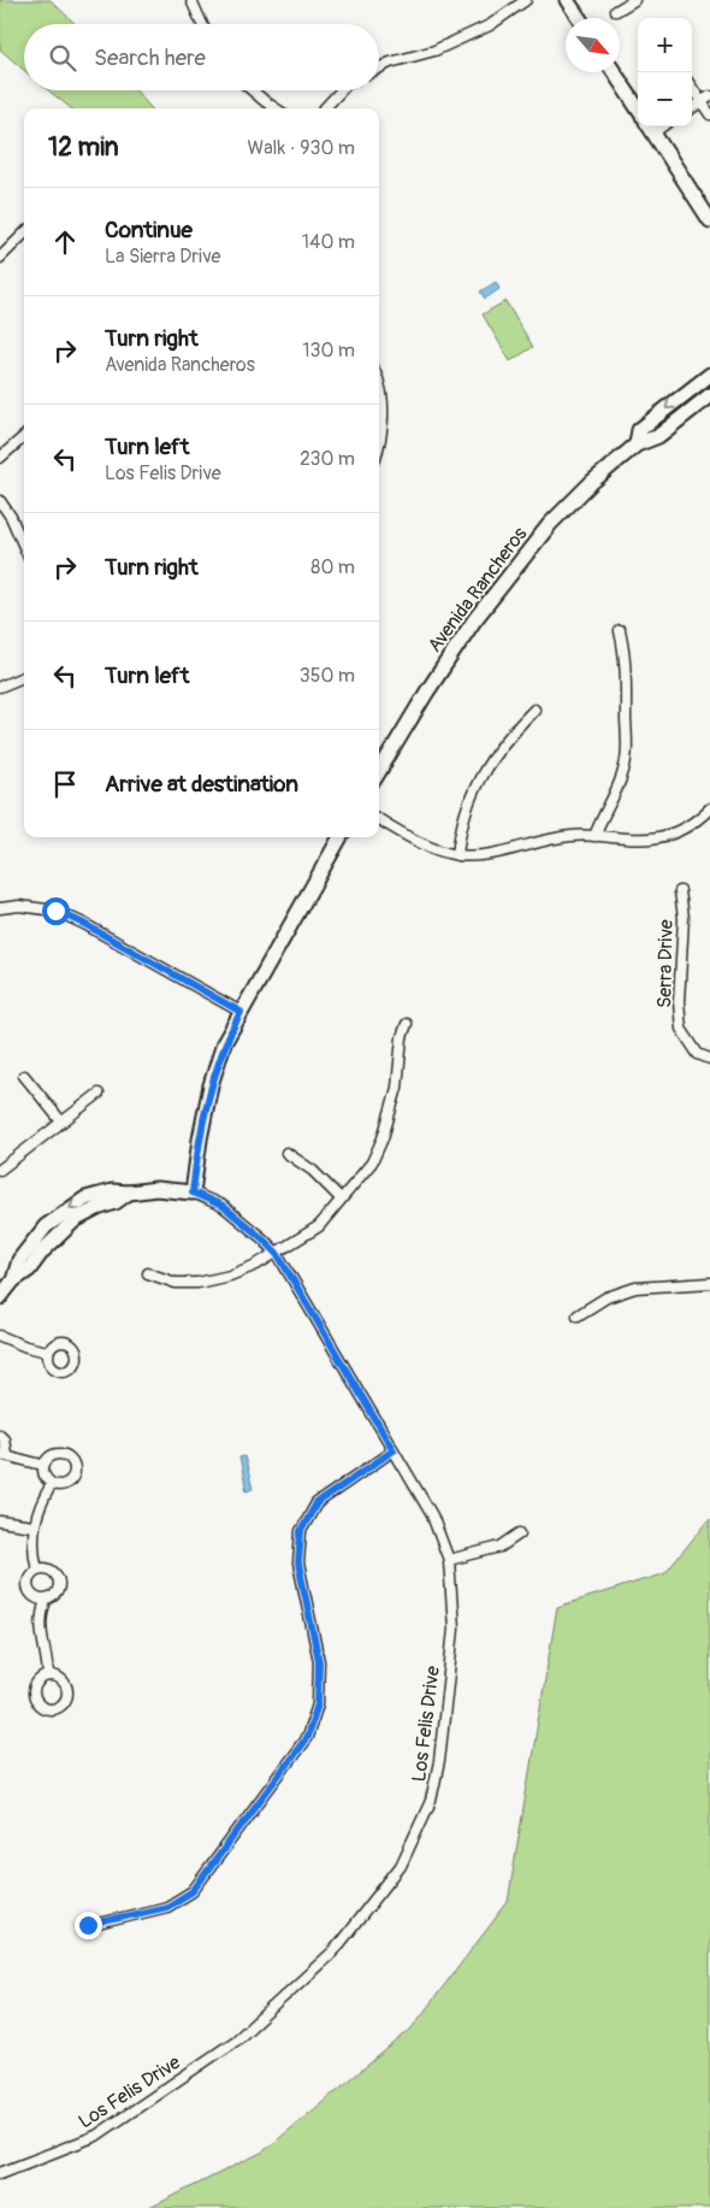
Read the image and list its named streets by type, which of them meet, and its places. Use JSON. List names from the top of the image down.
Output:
{
  "streets": {
    "main road": ["Avenida Rancheros"],
    "street": ["Serra Drive", "Los Felis Drive"]
  },
  "north": "bottom right",
  "page": {
    "map_buttons": ["+", "−"],
    "search": "Search here",
    "heading": ["12 min", "Walk · 930 m"],
    "list": [
      ["Continue", "La Sierra Drive", "140 m"],
      ["Turn right", "Avenida Rancheros", "130 m"],
      ["Turn left", "Los Felis Drive", "230 m"],
      ["Turn right", "80 m"],
      ["Turn left", "350 m"],
      "Arrive at destination"
    ]
  }
}
